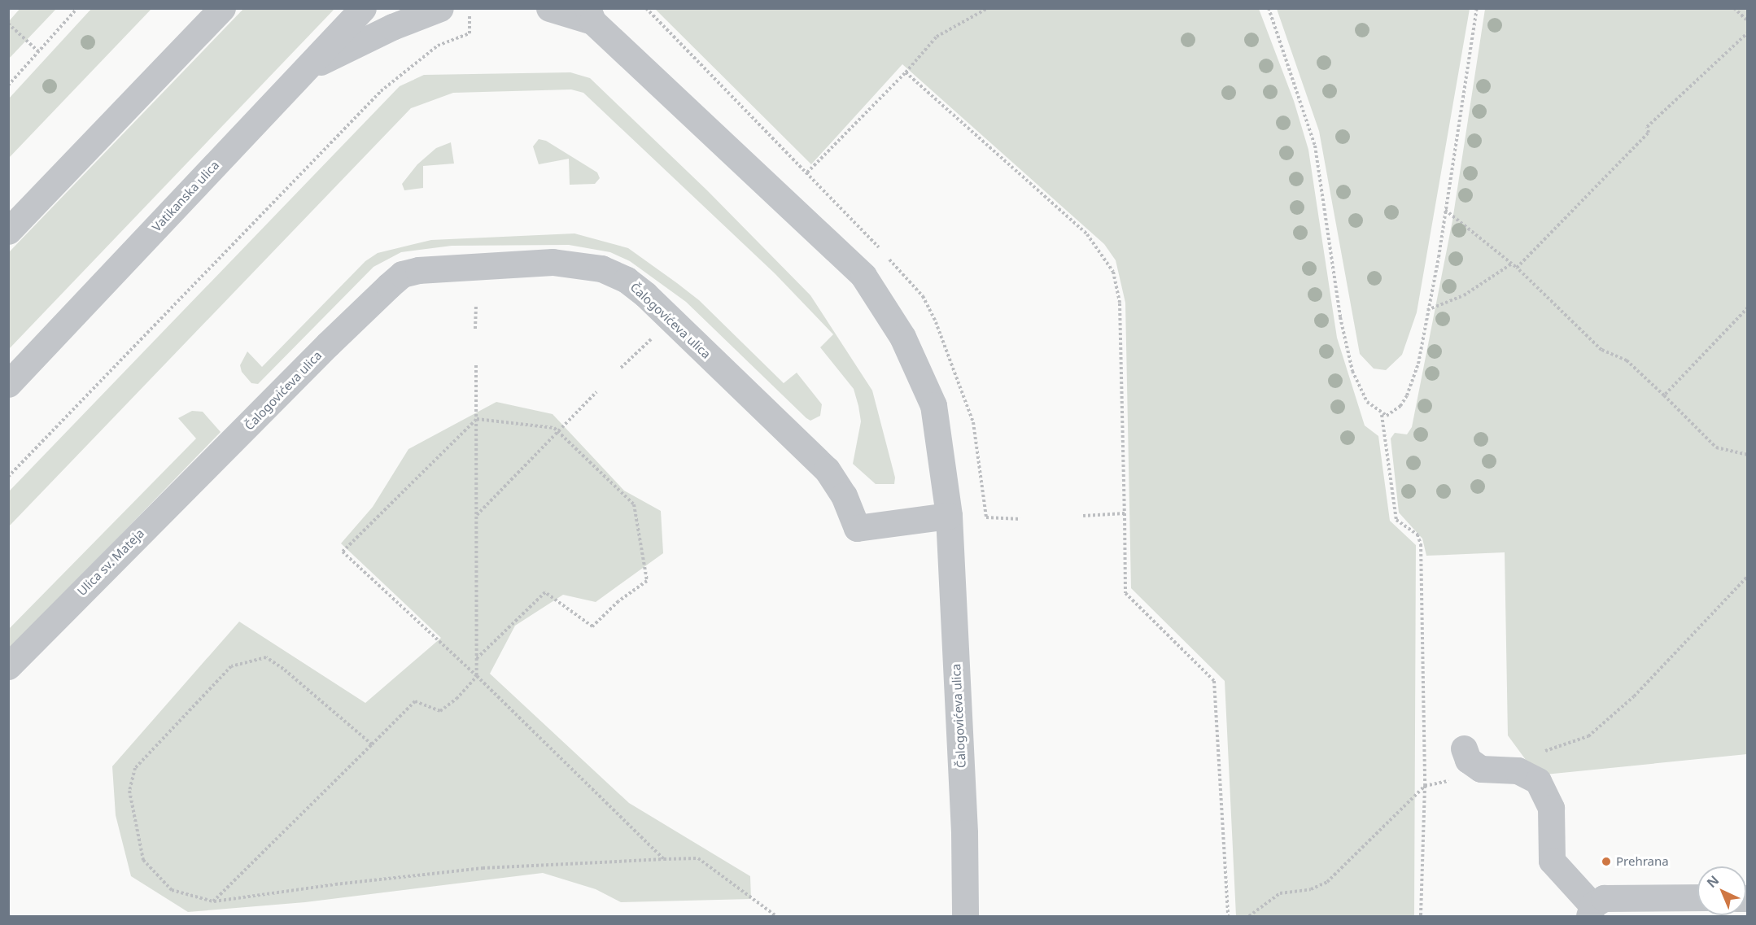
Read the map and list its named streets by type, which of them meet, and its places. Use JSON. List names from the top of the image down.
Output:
{
  "streets": {
    "street": ["Vatikanska ulica", "Čalogovićeva ulica", "Ulica sv. Mateja"]
  },
  "crossings": [
    ["Čalogovićeva ulica", "Ulica sv. Mateja"]
  ],
  "places": ["Prehrana"],
  "north": "top left"
}
